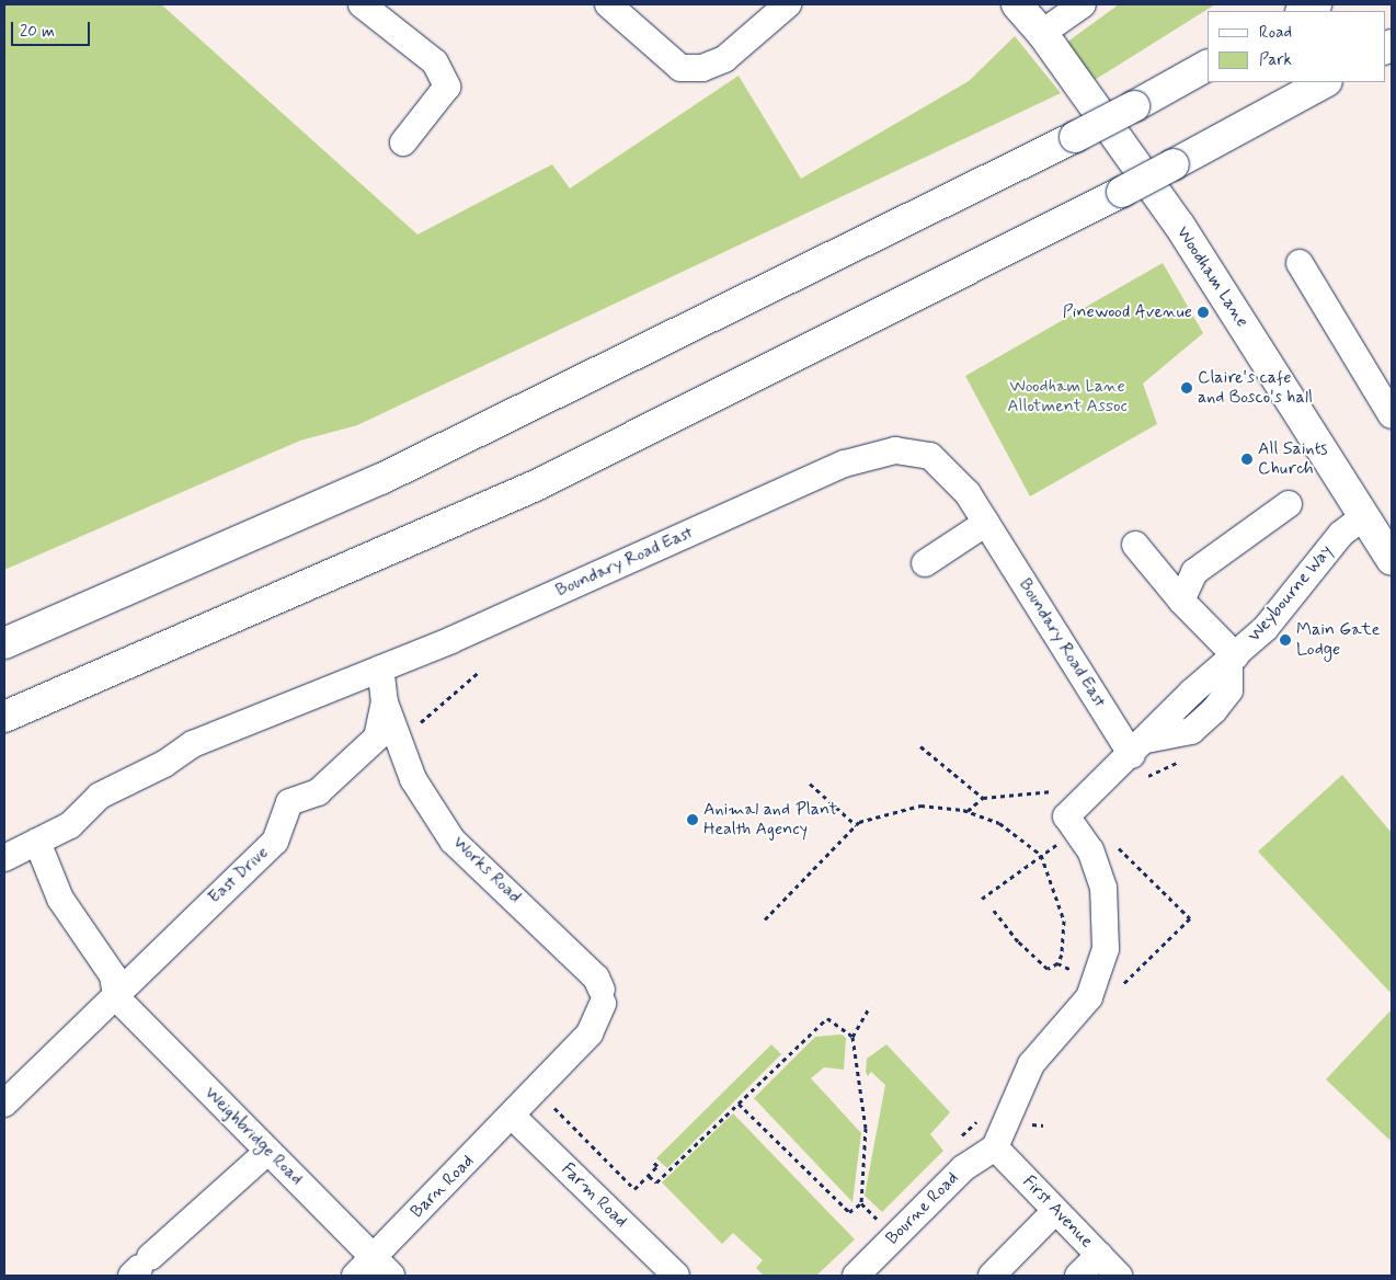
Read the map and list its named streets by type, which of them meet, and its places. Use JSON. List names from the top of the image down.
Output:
{
  "streets": {
    "main road": ["Woodham Lane"],
    "street": [
      "Boundary Road East",
      "Weybourne Way",
      "Works Road",
      "East Drive",
      "Weighbridge Road",
      "Barn Road",
      "Farm Road",
      "Bourne Road",
      "First Avenue"
    ]
  },
  "crossings": [
    ["Woodham Lane", "Weybourne Way"],
    ["Boundary Road East", "Weybourne Way"],
    ["Boundary Road East", "East Drive"],
    ["Works Road", "East Drive"],
    ["Works Road", "Barn Road"],
    ["Works Road", "Farm Road"],
    ["East Drive", "Weighbridge Road"],
    ["Weighbridge Road", "Barn Road"],
    ["Barn Road", "Farm Road"],
    ["Bourne Road", "First Avenue"]
  ],
  "parks": ["Woodham Lane Allotment Assoc"],
  "places": [
    "Pinewood Avenue",
    "Claire's cafe and Bosco's hall",
    "All Saints Church",
    "Main Gate Lodge",
    "Animal and Plant Health Agency"
  ],
  "legend": ["Road", "Park"],
  "scale_bar": "20 m"
}
